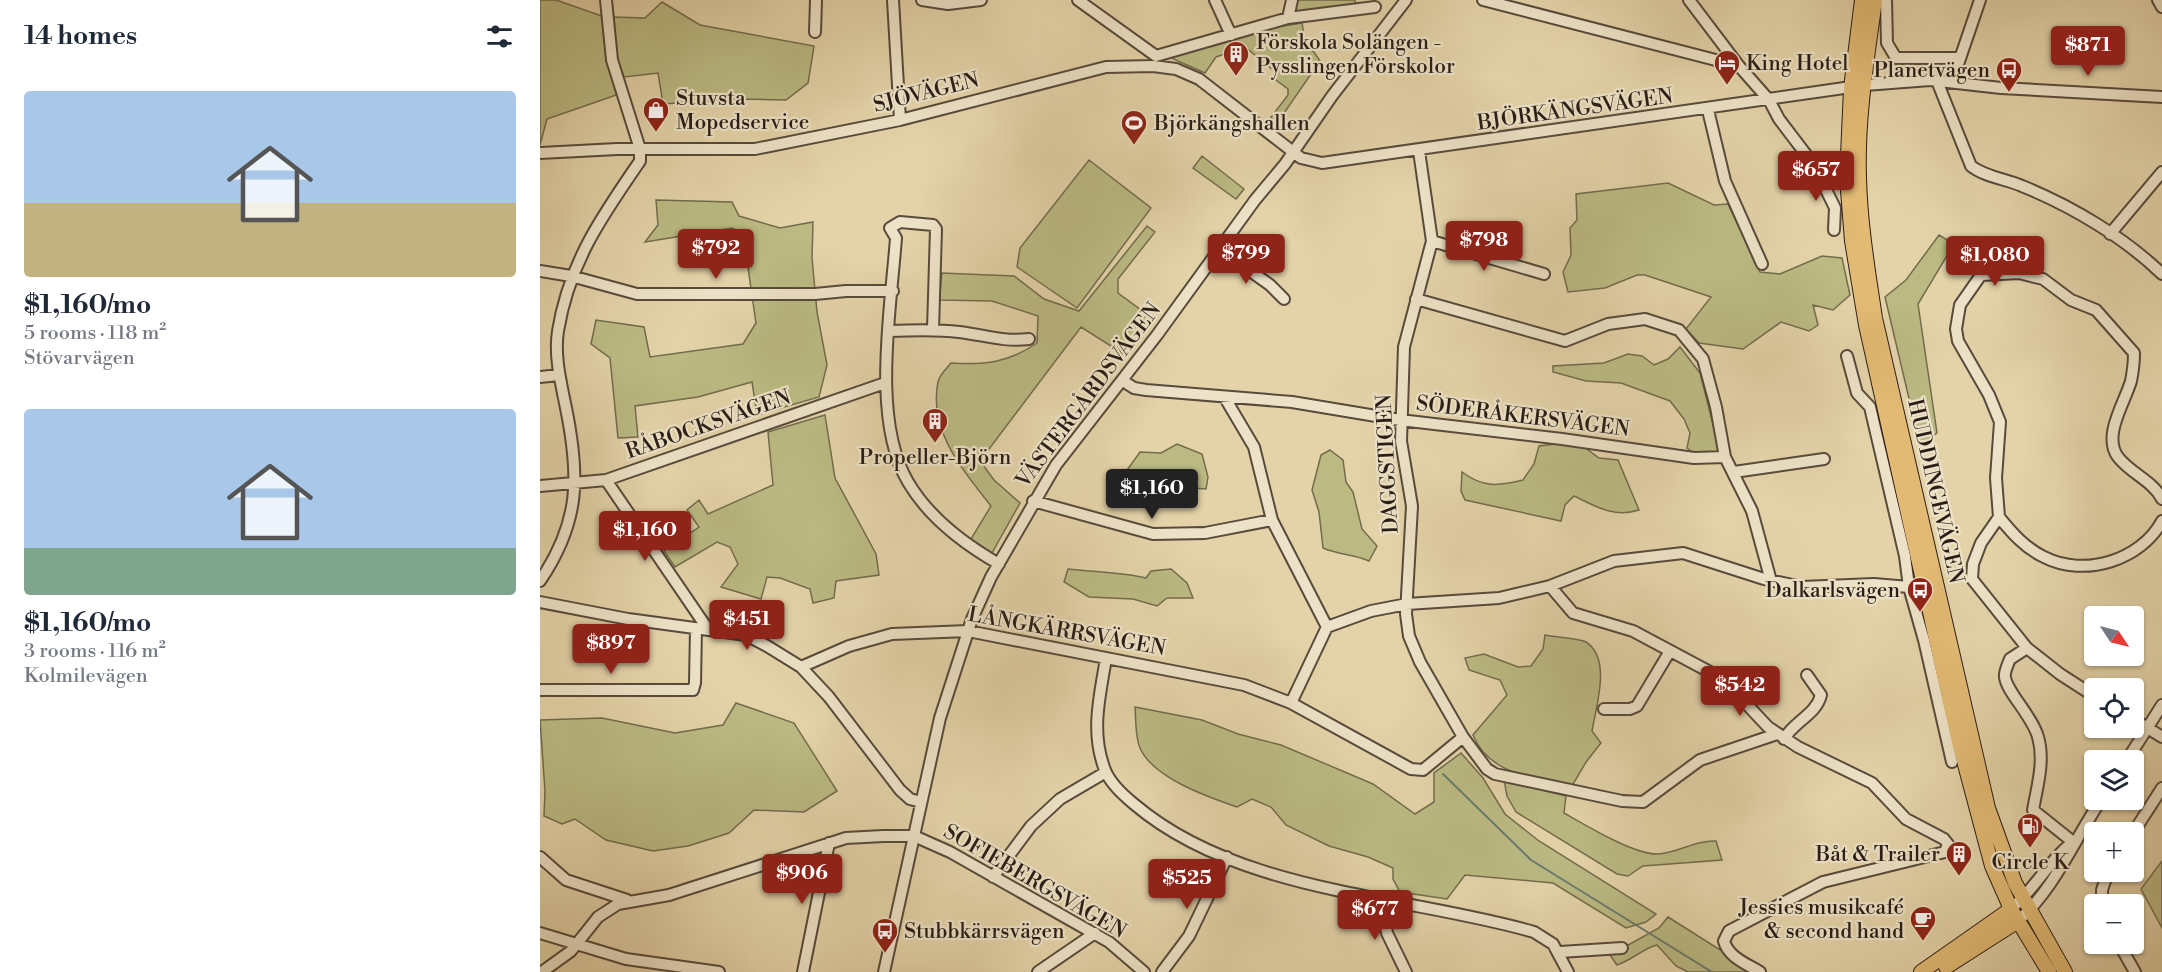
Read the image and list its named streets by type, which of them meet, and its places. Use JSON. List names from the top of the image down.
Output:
{
  "streets": {
    "main road": ["HUDDINGEVÄGEN"],
    "street": [
      "SJÖVÄGEN",
      "BJÖRKÄNGSVÄGEN",
      "VÄSTERGÅRDSVÄGEN",
      "SÖDERÅKERSVÄGEN",
      "RÅBOCKSVÄGEN",
      "DAGGSTIGEN",
      "LÅNGKÄRRSVÄGEN",
      "SOFIEBERGSVÄGEN"
    ]
  },
  "crossings": [
    ["SJÖVÄGEN", "BJÖRKÄNGSVÄGEN"],
    ["SJÖVÄGEN", "VÄSTERGÅRDSVÄGEN"],
    ["BJÖRKÄNGSVÄGEN", "VÄSTERGÅRDSVÄGEN"],
    ["BJÖRKÄNGSVÄGEN", "DAGGSTIGEN"],
    ["BJÖRKÄNGSVÄGEN", "HUDDINGEVÄGEN"],
    ["VÄSTERGÅRDSVÄGEN", "SÖDERÅKERSVÄGEN"],
    ["VÄSTERGÅRDSVÄGEN", "LÅNGKÄRRSVÄGEN"],
    ["VÄSTERGÅRDSVÄGEN", "SOFIEBERGSVÄGEN"],
    ["SÖDERÅKERSVÄGEN", "DAGGSTIGEN"],
    ["DAGGSTIGEN", "LÅNGKÄRRSVÄGEN"]
  ],
  "places": {
    "building": ["Förskola Solängen - Pysslingen Förskolor", "Propeller-Björn", "Båt & Trailer"],
    "hotel": ["King Hotel"],
    "bus stop": ["Planetvägen", "Dalkarlsvägen", "Stubbkärrsvägen"],
    "shop": ["Stuvsta Mopedservice"],
    "sports": ["Björkängshallen"],
    "fuel station": ["Circle K"],
    "cafe": ["Jessies musikcafé & second hand"]
  },
  "north": "bottom right",
  "page": {
    "heading": "14 homes",
    "price": [
      "$871",
      "$657",
      "$798",
      "$792",
      "$799",
      "$1,080",
      "$1,160",
      "$1,160",
      "$451",
      "$897",
      "$542",
      "$906",
      "$525",
      "$677"
    ],
    "list": [
      {
        "name": "$1,160/mo",
        "note": "5 rooms · 118 m² · Stövarvägen"
      },
      {
        "name": "$1,160/mo",
        "note": "3 rooms · 116 m² · Kolmilevägen"
      }
    ],
    "map_buttons": ["+", "−"]
  }
}
